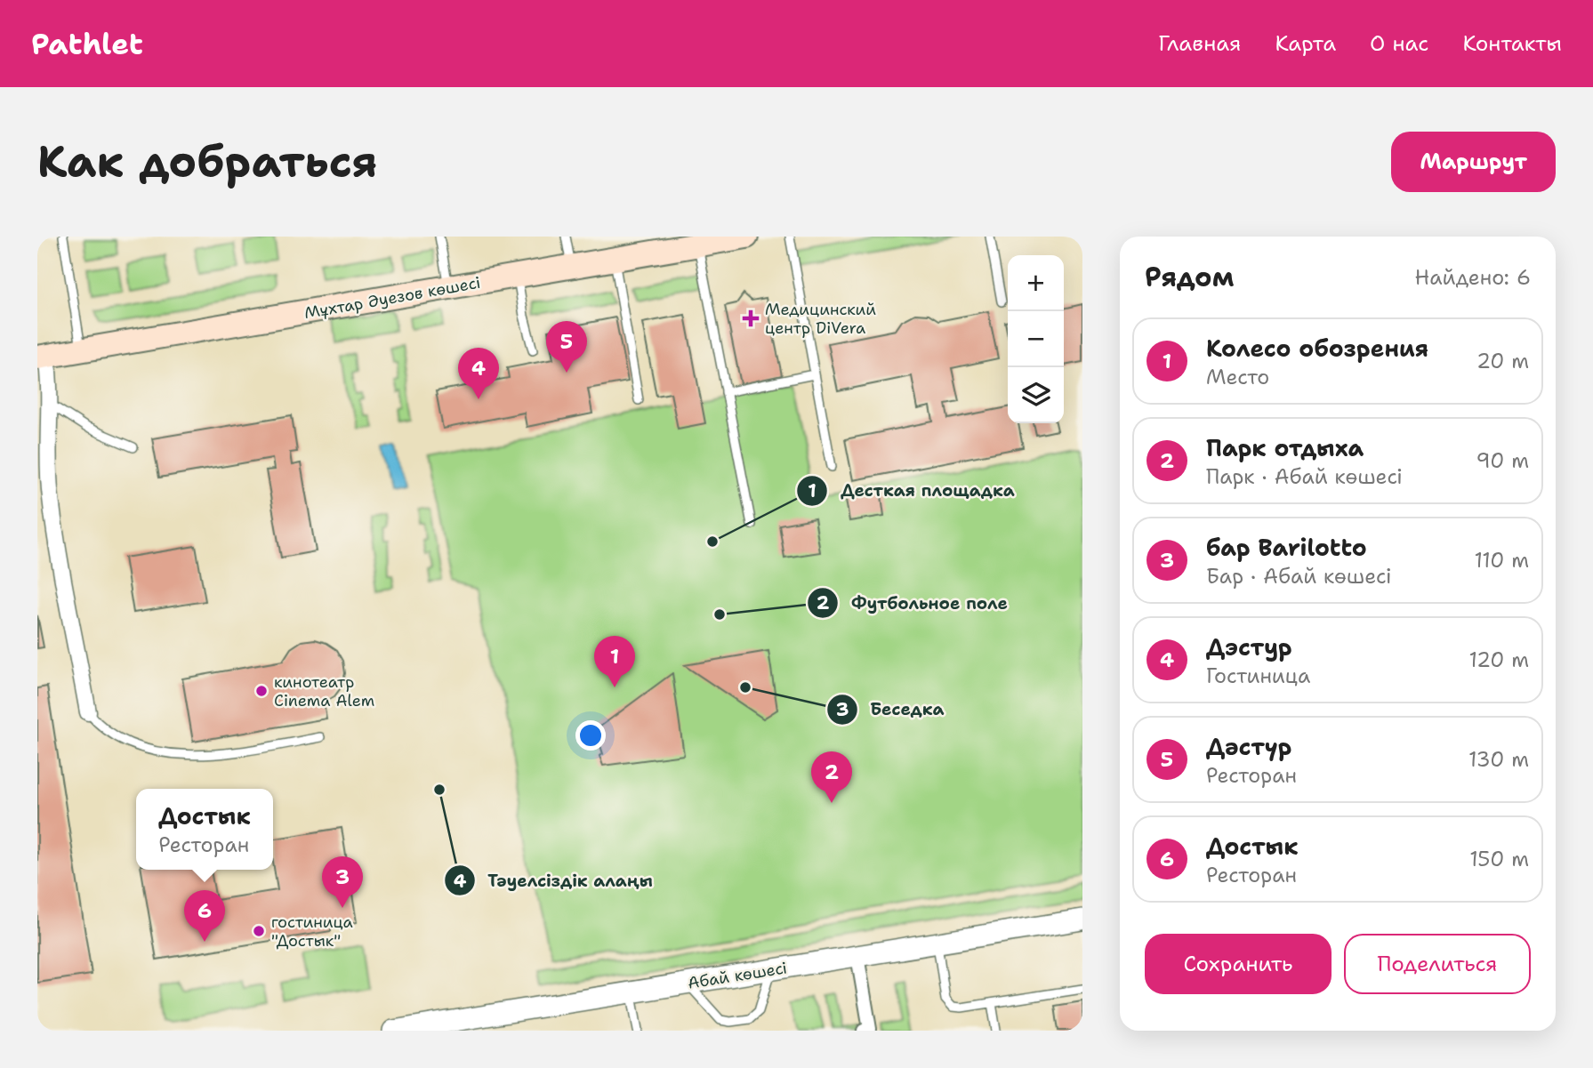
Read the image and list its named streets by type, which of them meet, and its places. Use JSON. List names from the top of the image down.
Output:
{
  "streets": {
    "main road": ["Мұхтар Әуезов көшесі"],
    "street": ["Абай көшесі"]
  },
  "places": {
    "health": ["Медицинский центр DiVera"],
    "other": [
      "Десткая площадка",
      "Футбольное поле",
      "Беседка",
      "кинотеатр Cinema Alem",
      "Тәуелсіздік алаңы",
      "гостиница \"Достык\""
    ]
  },
  "page": {
    "header": "Pathlet",
    "nav": [
      "Главная",
      "Карта",
      "О нас",
      "Контакты"
    ],
    "buttons": [
      "Маршрут",
      ["Сохранить", "Поделиться"]
    ],
    "title": "Как добраться",
    "heading": ["Рядом", "Найдено: 6"],
    "map_buttons": ["+", "−"],
    "list": [
      {
        "mark": "1",
        "name": "Колесо обозрения",
        "note": "Место",
        "value": "20 m"
      },
      {
        "mark": "2",
        "name": "Парк отдыха",
        "note": "Парк · Абай көшесі",
        "value": "90 m"
      },
      {
        "mark": "3",
        "name": "бар Barilotto",
        "note": "Бар · Абай көшесі",
        "value": "110 m"
      },
      {
        "mark": "4",
        "name": "Дэстур",
        "note": "Гостиница",
        "value": "120 m"
      },
      {
        "mark": "5",
        "name": "Дәстүр",
        "note": "Ресторан",
        "value": "130 m"
      },
      {
        "mark": "6",
        "name": "Достык",
        "note": "Ресторан",
        "value": "150 m"
      }
    ],
    "pins": [
      "5",
      "4",
      "1",
      "2",
      "3",
      "6"
    ],
    "popup": ["Достык", "Ресторан"]
  }
}
